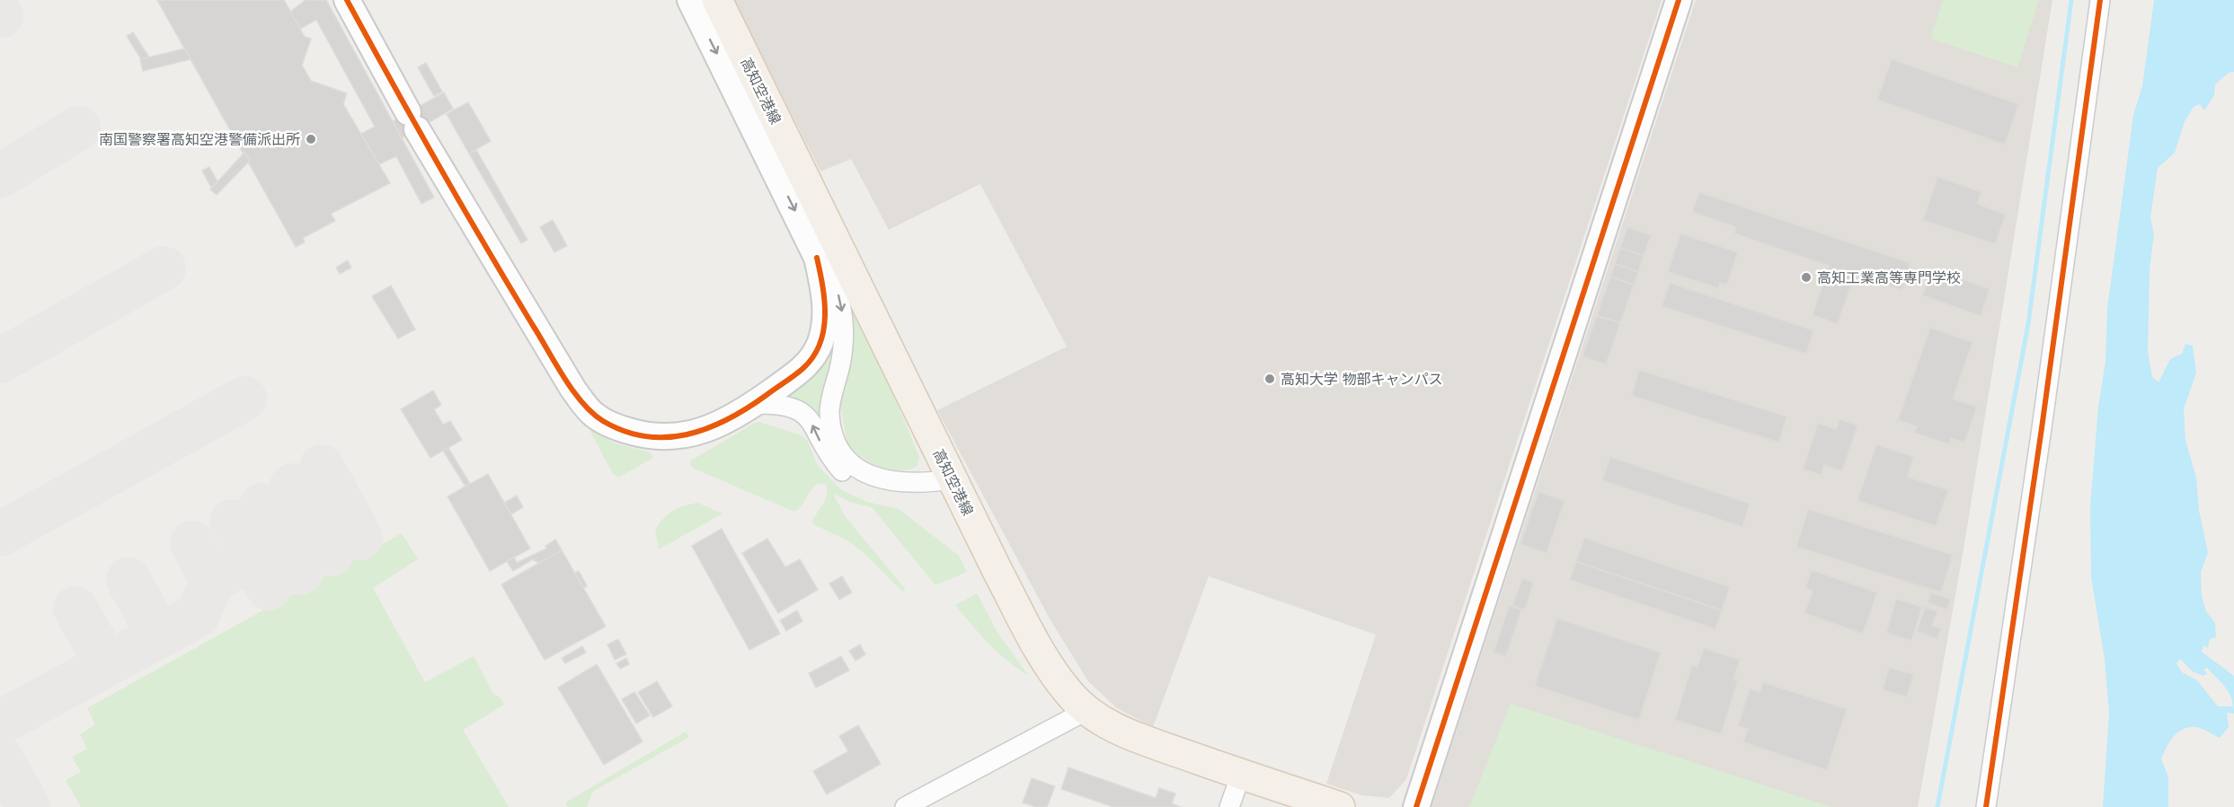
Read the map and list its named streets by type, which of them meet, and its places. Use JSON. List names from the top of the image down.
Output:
{
  "streets": {
    "main road": ["高知空港線"]
  },
  "places": ["南国警察署高知空港警備派出所", "高知工業高等専門学校", "高知大学 物部キャンパス"]
}
